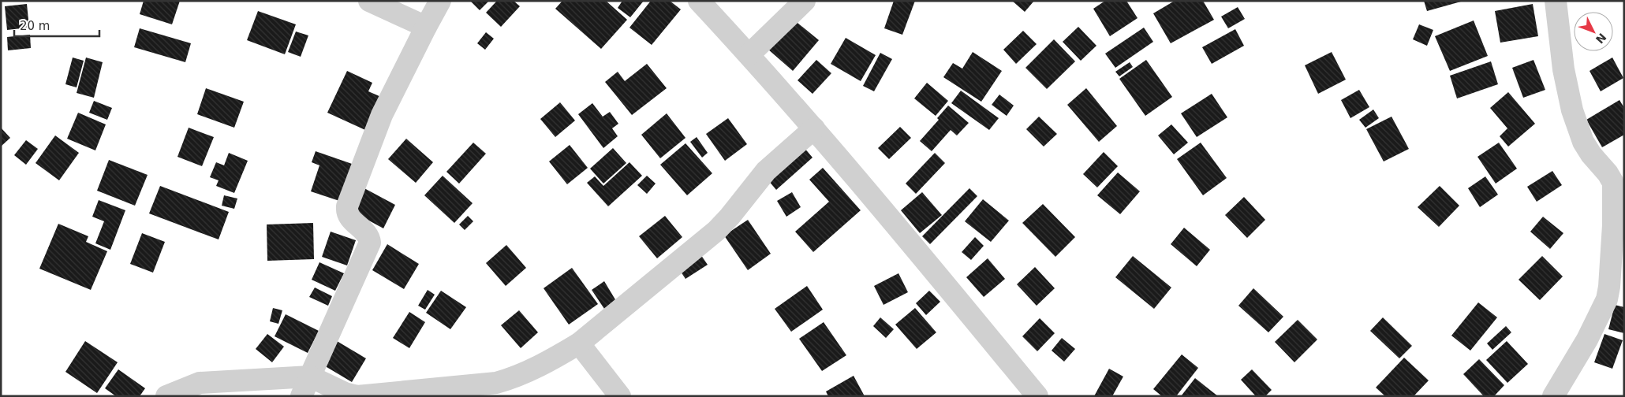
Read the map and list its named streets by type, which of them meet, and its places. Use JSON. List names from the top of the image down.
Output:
{
  "scale_bar": "20 m",
  "north": "bottom right"
}
